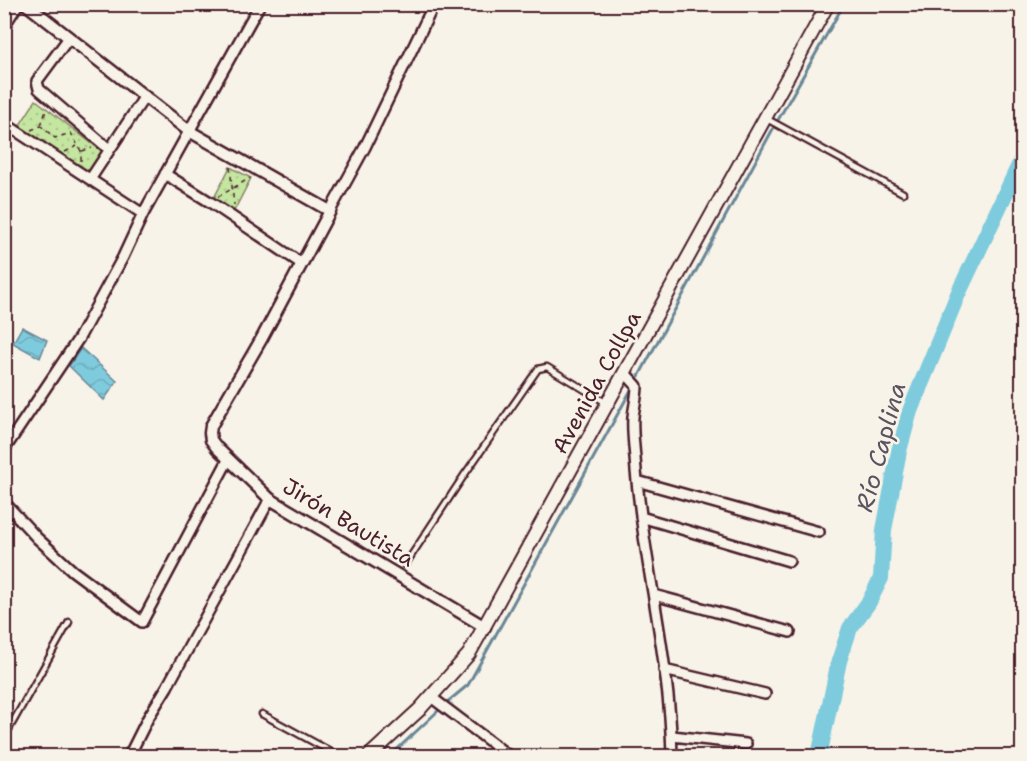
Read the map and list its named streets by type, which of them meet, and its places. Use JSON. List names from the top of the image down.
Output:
{
  "streets": {
    "main road": ["Avenida Collpa"],
    "street": ["Jirón Bautista"]
  },
  "crossings": [
    ["Avenida Collpa", "Jirón Bautista"]
  ],
  "water": ["Río Caplina"]
}
